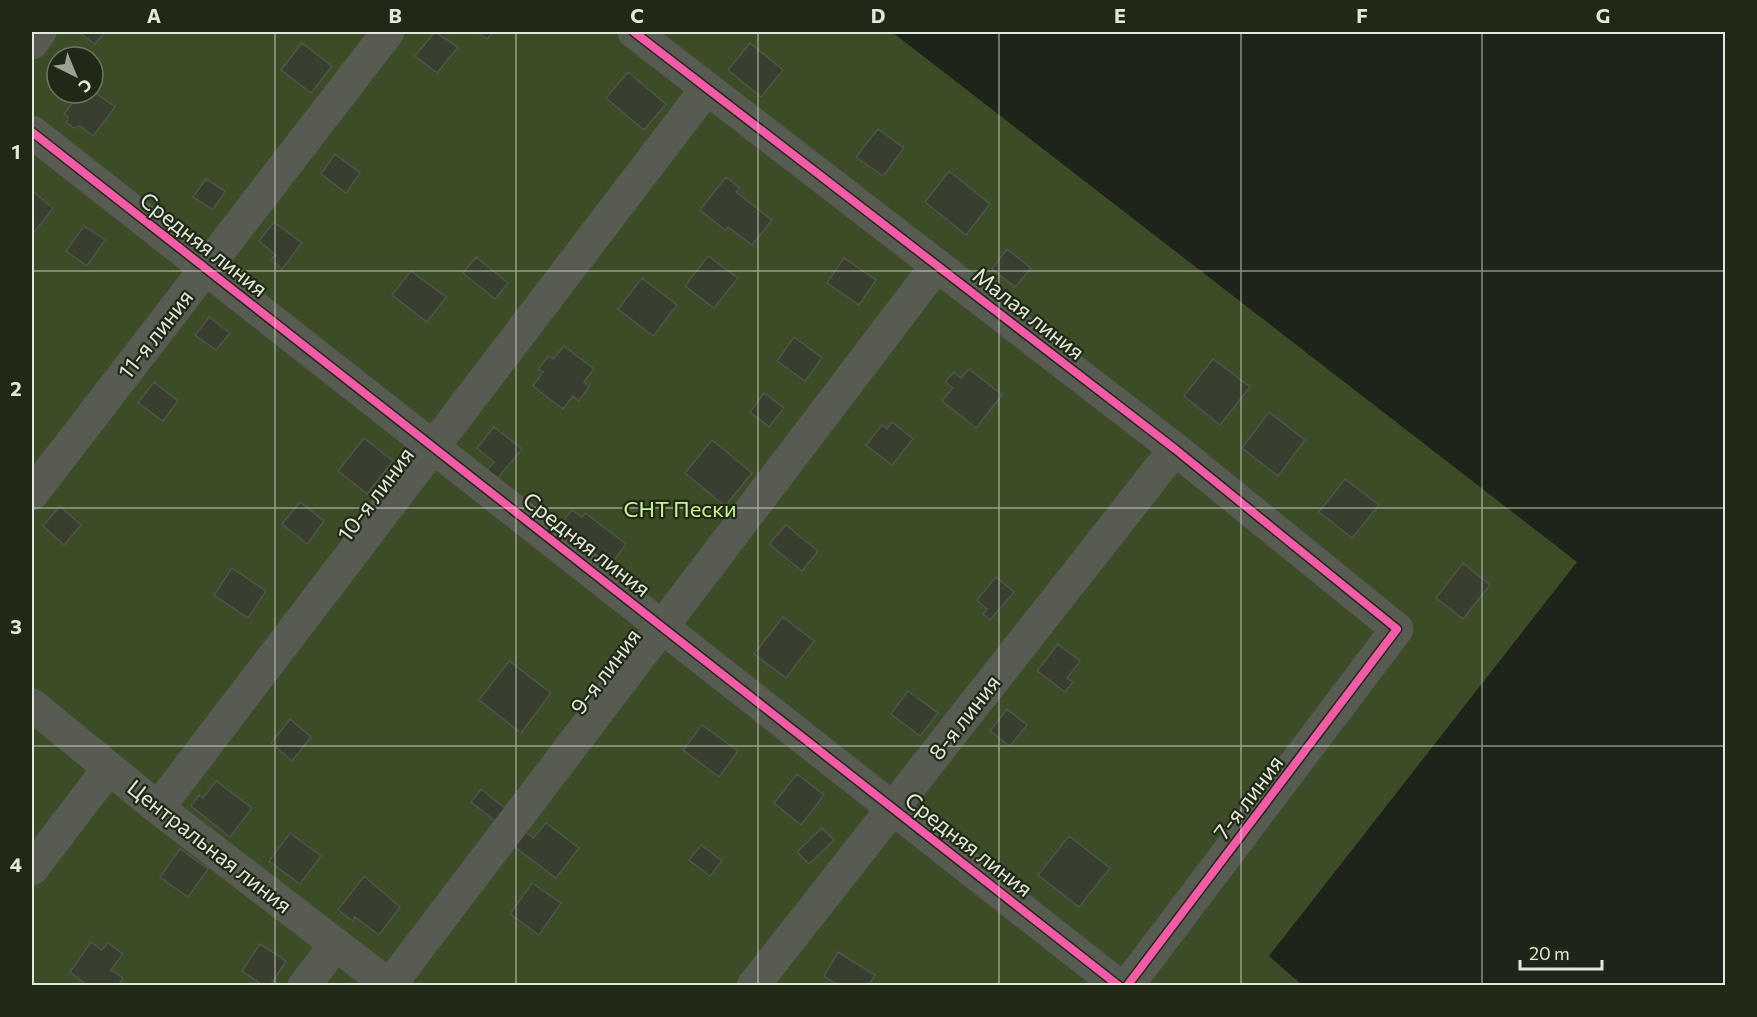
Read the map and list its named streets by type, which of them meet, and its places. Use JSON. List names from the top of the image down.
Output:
{
  "streets": {
    "street": [
      "Средняя линия",
      "Малая линия",
      "11-я линия",
      "10-я линия",
      "9-я линия",
      "8-я линия",
      "7-я линия",
      "Центральная линия"
    ]
  },
  "crossings": [
    ["Средняя линия", "11-я линия"],
    ["Средняя линия", "10-я линия"],
    ["Средняя линия", "9-я линия"],
    ["Средняя линия", "8-я линия"],
    ["Малая линия", "10-я линия"],
    ["Малая линия", "9-я линия"],
    ["Малая линия", "8-я линия"],
    ["Малая линия", "7-я линия"],
    ["10-я линия", "Центральная линия"],
    ["9-я линия", "Центральная линия"]
  ],
  "parks": ["СНТ Пески"],
  "scale_bar": "20 m",
  "north": "bottom right",
  "grid": {
    "columns": [
      "A",
      "B",
      "C",
      "D",
      "E",
      "F",
      "G"
    ],
    "rows": [
      "1",
      "2",
      "3",
      "4"
    ]
  }
}
